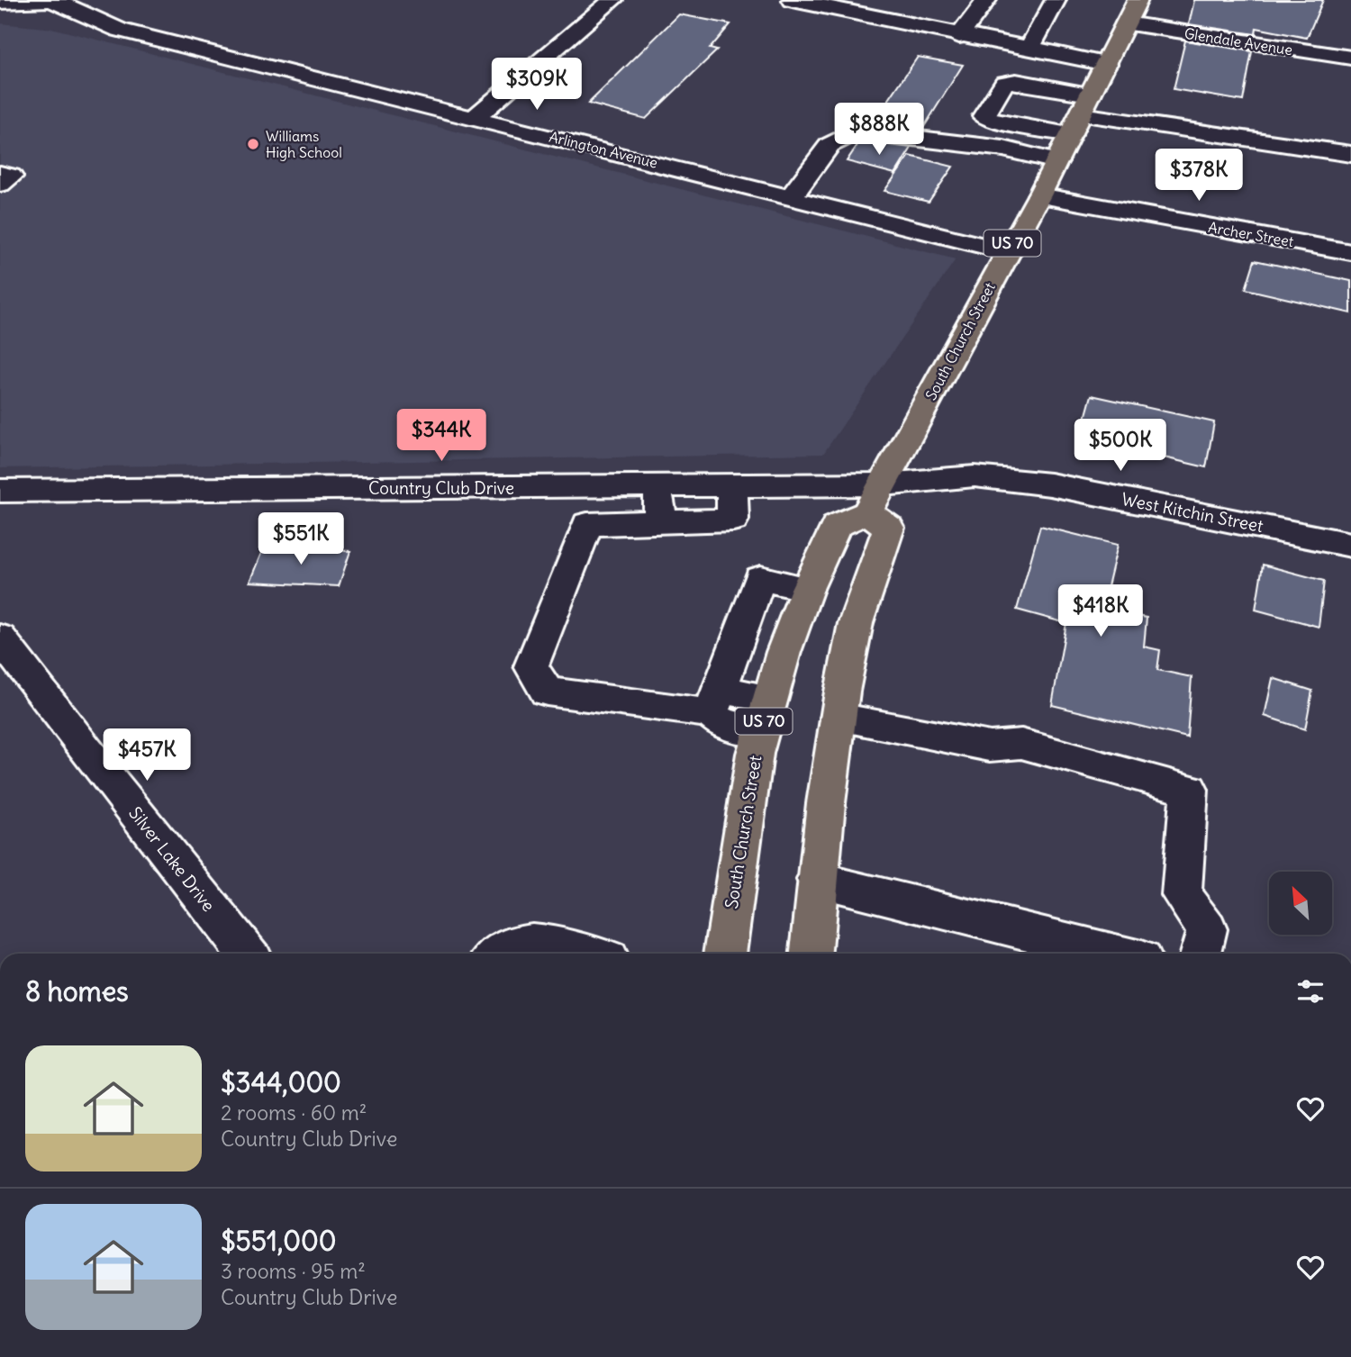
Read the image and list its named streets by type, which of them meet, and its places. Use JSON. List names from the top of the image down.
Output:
{
  "streets": {
    "main road": ["US 70", "South Church Street"],
    "street": [
      "Glendale Avenue",
      "Arlington Avenue",
      "Archer Street",
      "Country Club Drive",
      "West Kitchin Street",
      "Silver Lake Drive"
    ]
  },
  "crossings": [
    ["Glendale Avenue", "South Church Street"],
    ["Arlington Avenue", "South Church Street"],
    ["Archer Street", "South Church Street"],
    ["South Church Street", "Country Club Drive"],
    ["South Church Street", "West Kitchin Street"],
    ["Country Club Drive", "West Kitchin Street"]
  ],
  "places": ["Williams High School"],
  "north": "top left",
  "page": {
    "price": [
      "$309K",
      "$888K",
      "$378K",
      "$344K",
      "$500K",
      "$551K",
      "$418K",
      "$457K"
    ],
    "heading": "8 homes",
    "list": [
      {
        "name": "$344,000",
        "note": "2 rooms · 60 m² · Country Club Drive"
      },
      {
        "name": "$551,000",
        "note": "3 rooms · 95 m² · Country Club Drive"
      }
    ]
  }
}
